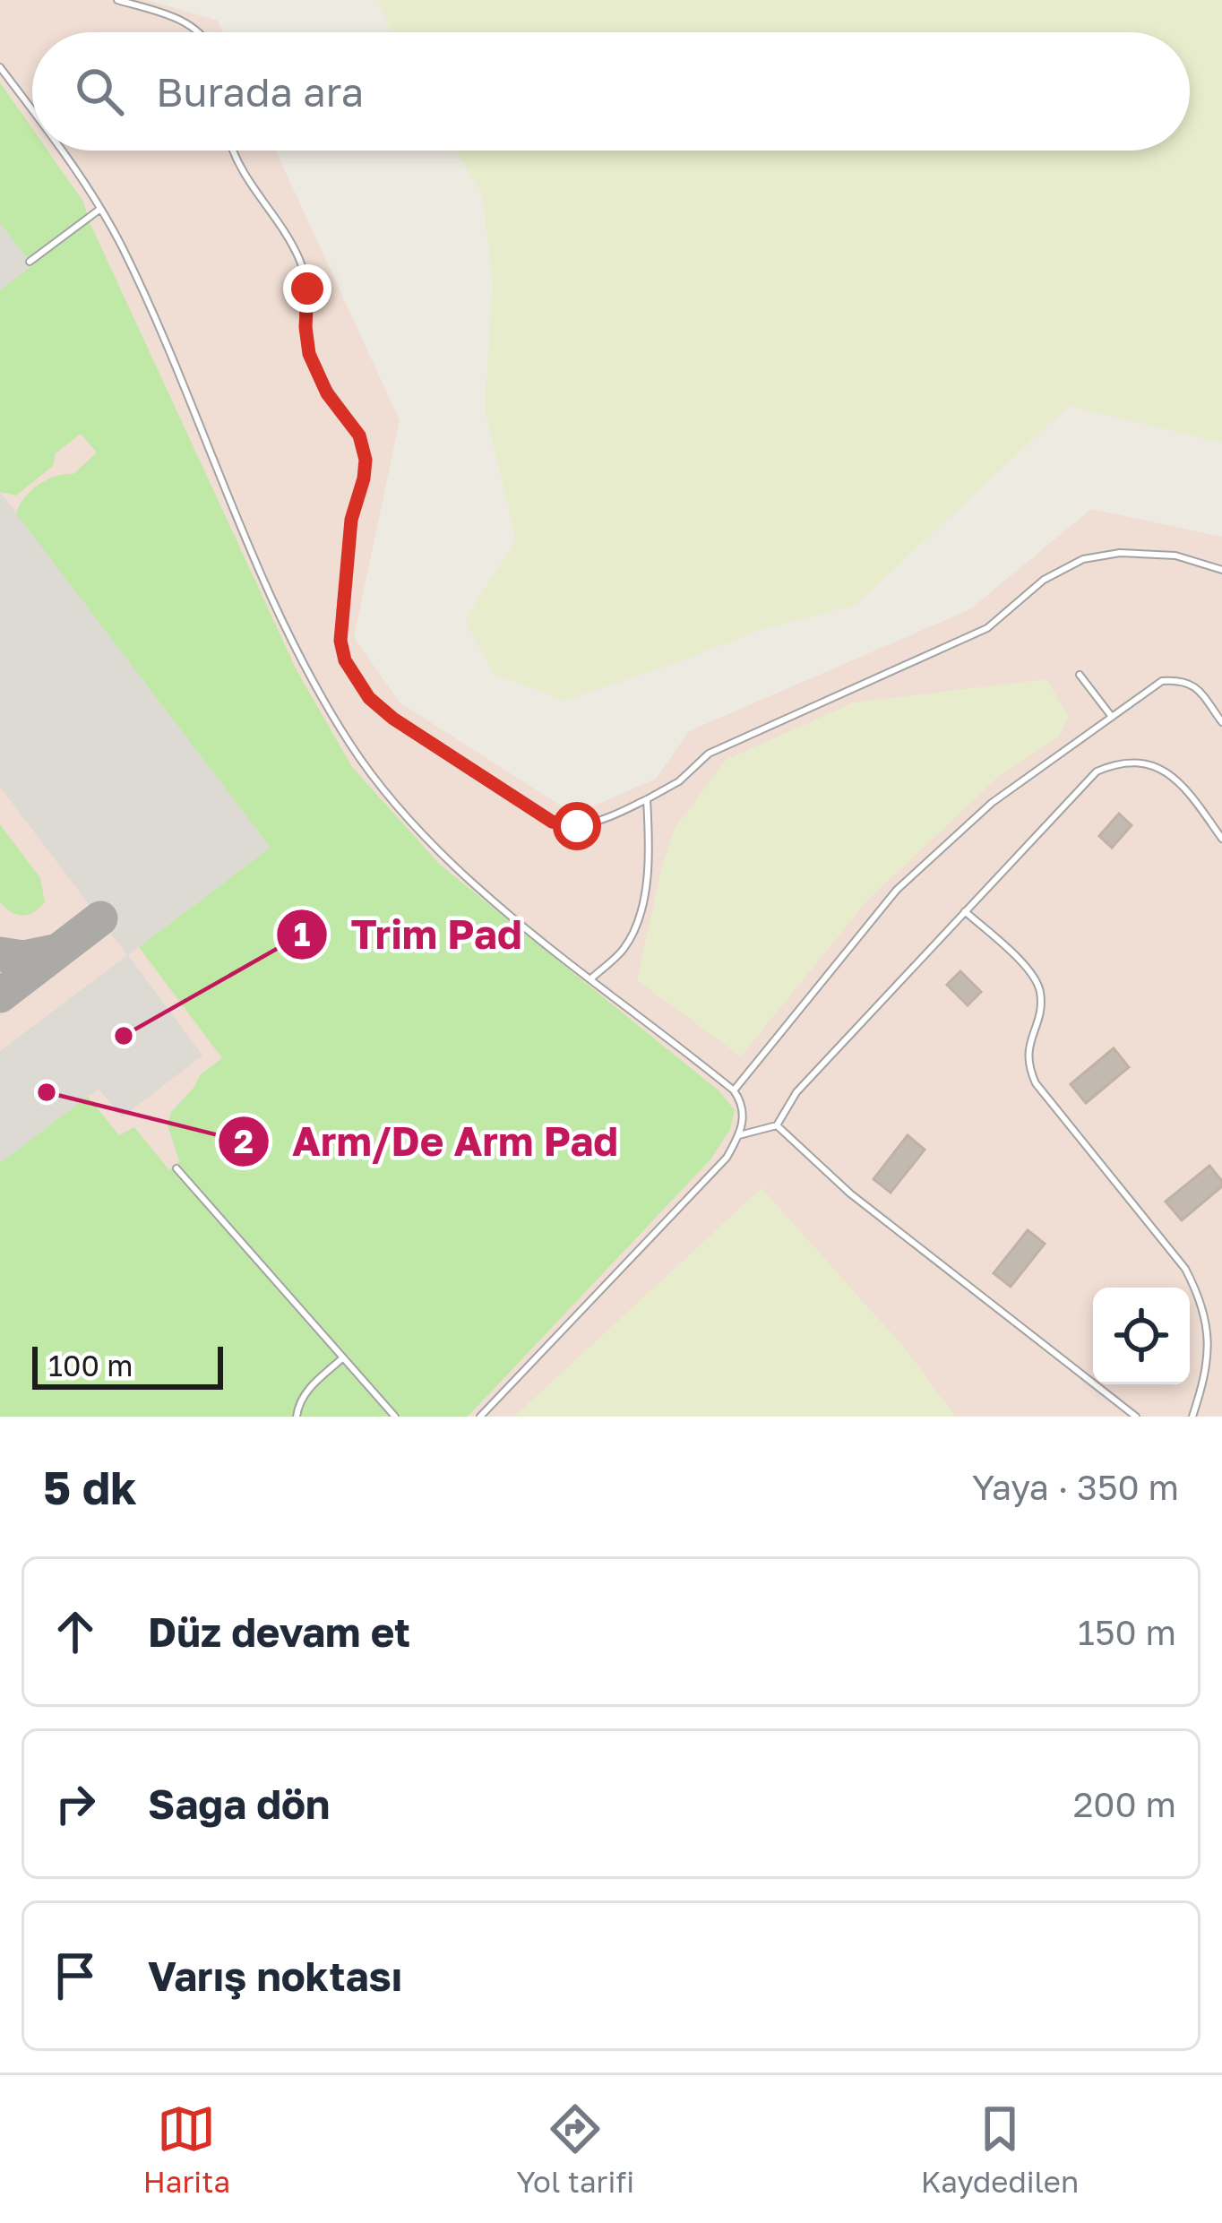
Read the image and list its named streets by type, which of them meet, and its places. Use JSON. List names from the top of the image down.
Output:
{
  "places": ["Trim Pad", "Arm/De Arm Pad"],
  "scale_bar": "100 m",
  "page": {
    "search": "Burada ara",
    "scale": "100 m",
    "heading": ["5 dk", "Yaya · 350 m"],
    "list": [
      ["Düz devam et", "150 m"],
      ["Sağa dön", "200 m"],
      "Varış noktası"
    ],
    "nav": ["Harita", "Yol tarifi", "Kaydedilen"]
  }
}
